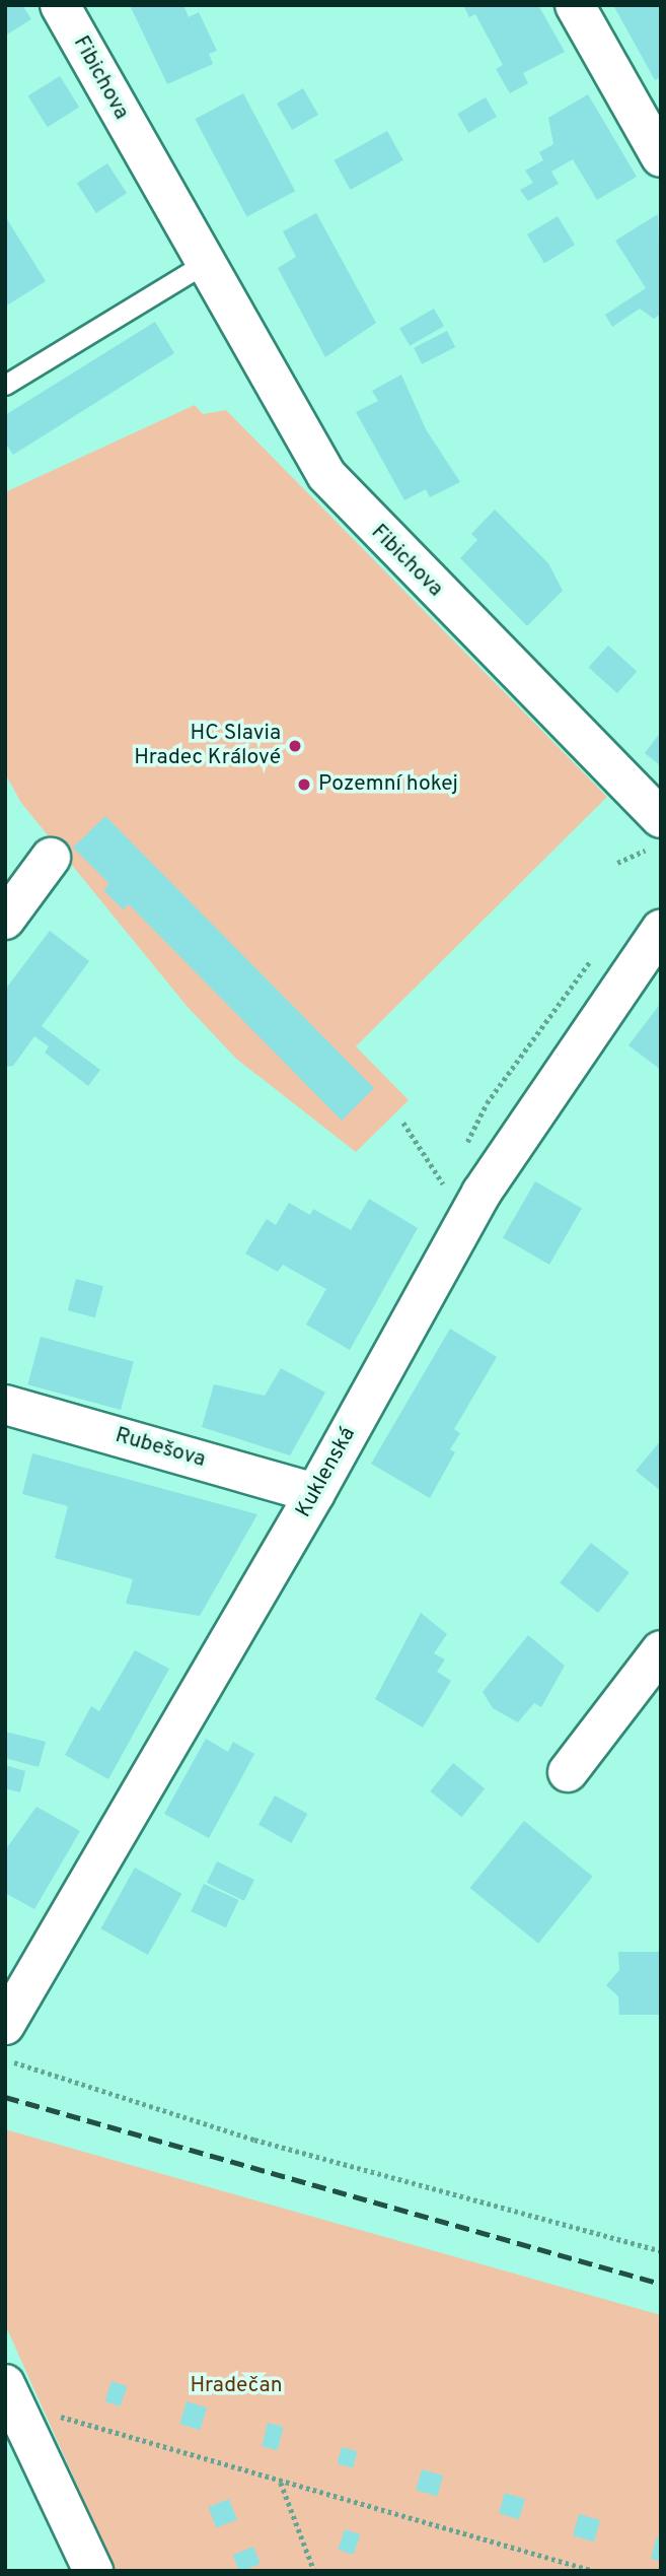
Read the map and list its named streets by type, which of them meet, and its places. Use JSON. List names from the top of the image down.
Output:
{
  "streets": {
    "street": ["Fibichova", "Rubešova", "Kuklenská"]
  },
  "crossings": [
    ["Rubešova", "Kuklenská"]
  ],
  "parks": ["Hradečan"],
  "places": ["HC Slavia Hradec Králové", "Pozemní hokej"]
}
